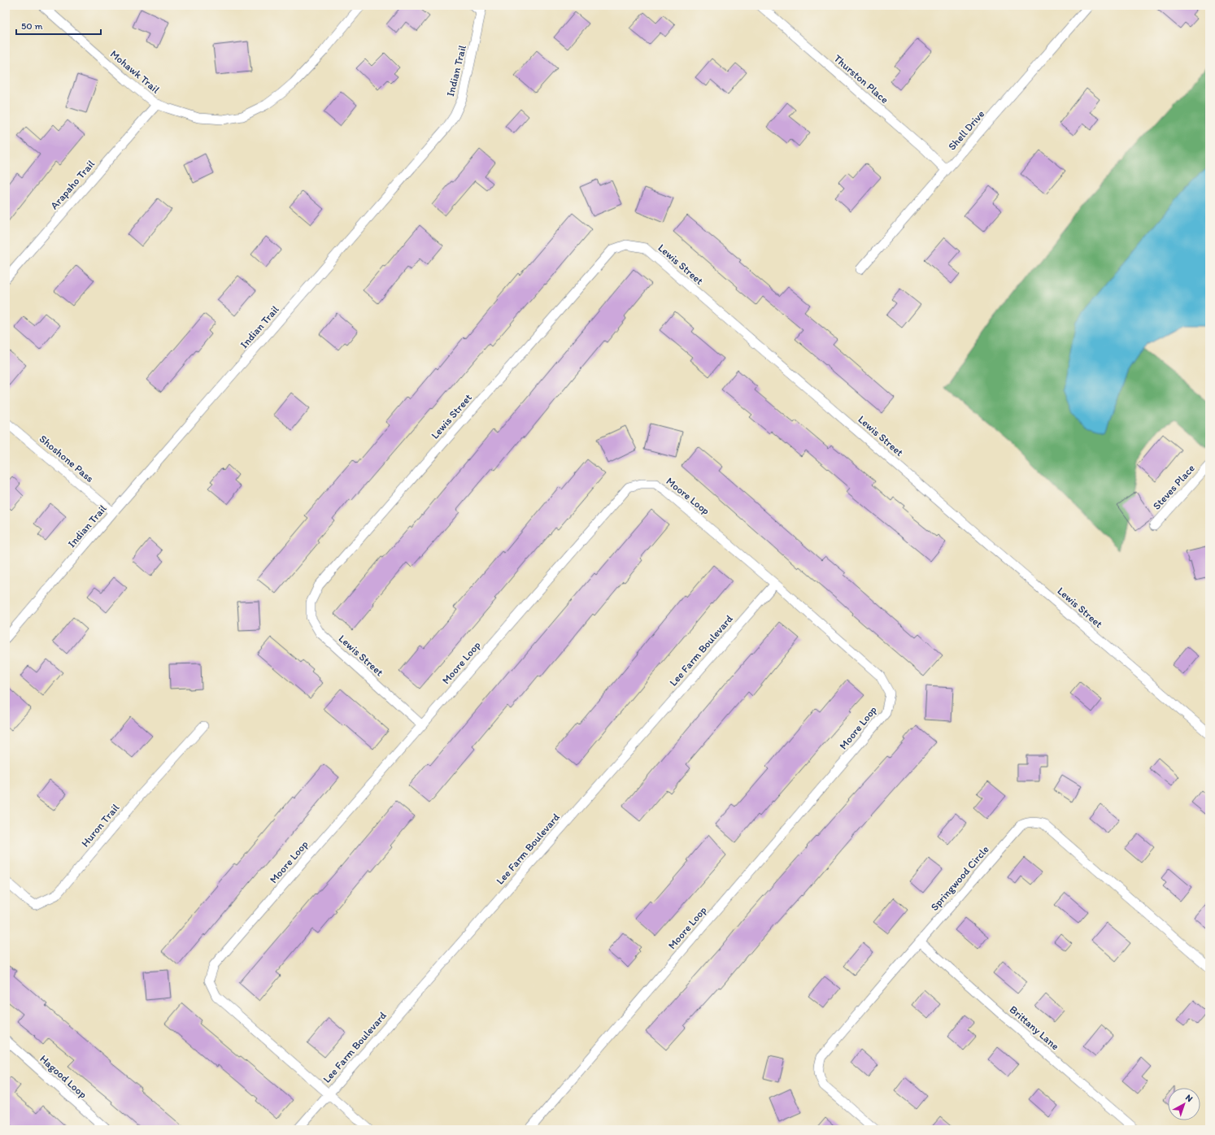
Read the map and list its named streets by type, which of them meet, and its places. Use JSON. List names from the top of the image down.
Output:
{
  "streets": {
    "street": [
      "Indian Trail",
      "Mohawk Trail",
      "Thurston Place",
      "Shell Drive",
      "Arapaho Trail",
      "Lewis Street",
      "Shoshone Pass",
      "Steves Place",
      "Moore Loop",
      "Lee Farm Boulevard",
      "Huron Trail",
      "Springwood Circle",
      "Brittany Lane",
      "Hagood Loop"
    ]
  },
  "crossings": [
    ["Indian Trail", "Shoshone Pass"],
    ["Mohawk Trail", "Arapaho Trail"],
    ["Thurston Place", "Shell Drive"],
    ["Lewis Street", "Moore Loop"],
    ["Moore Loop", "Lee Farm Boulevard"],
    ["Springwood Circle", "Brittany Lane"]
  ],
  "scale_bar": "50 m",
  "north": "top right"
}
